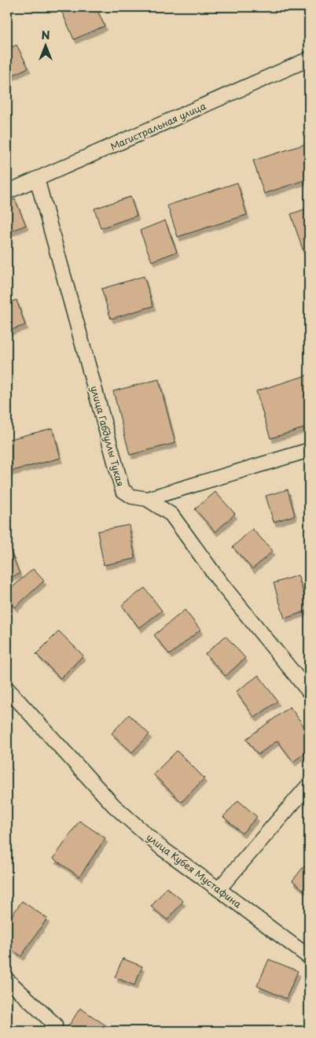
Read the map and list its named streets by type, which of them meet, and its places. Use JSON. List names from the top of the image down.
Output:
{
  "streets": {
    "street": ["Магистральная улица", "улица Габдуллы Тукая", "улица Кубея Мустафина"]
  },
  "crossings": [
    ["Магистральная улица", "улица Габдуллы Тукая"]
  ],
  "north": "top"
}
